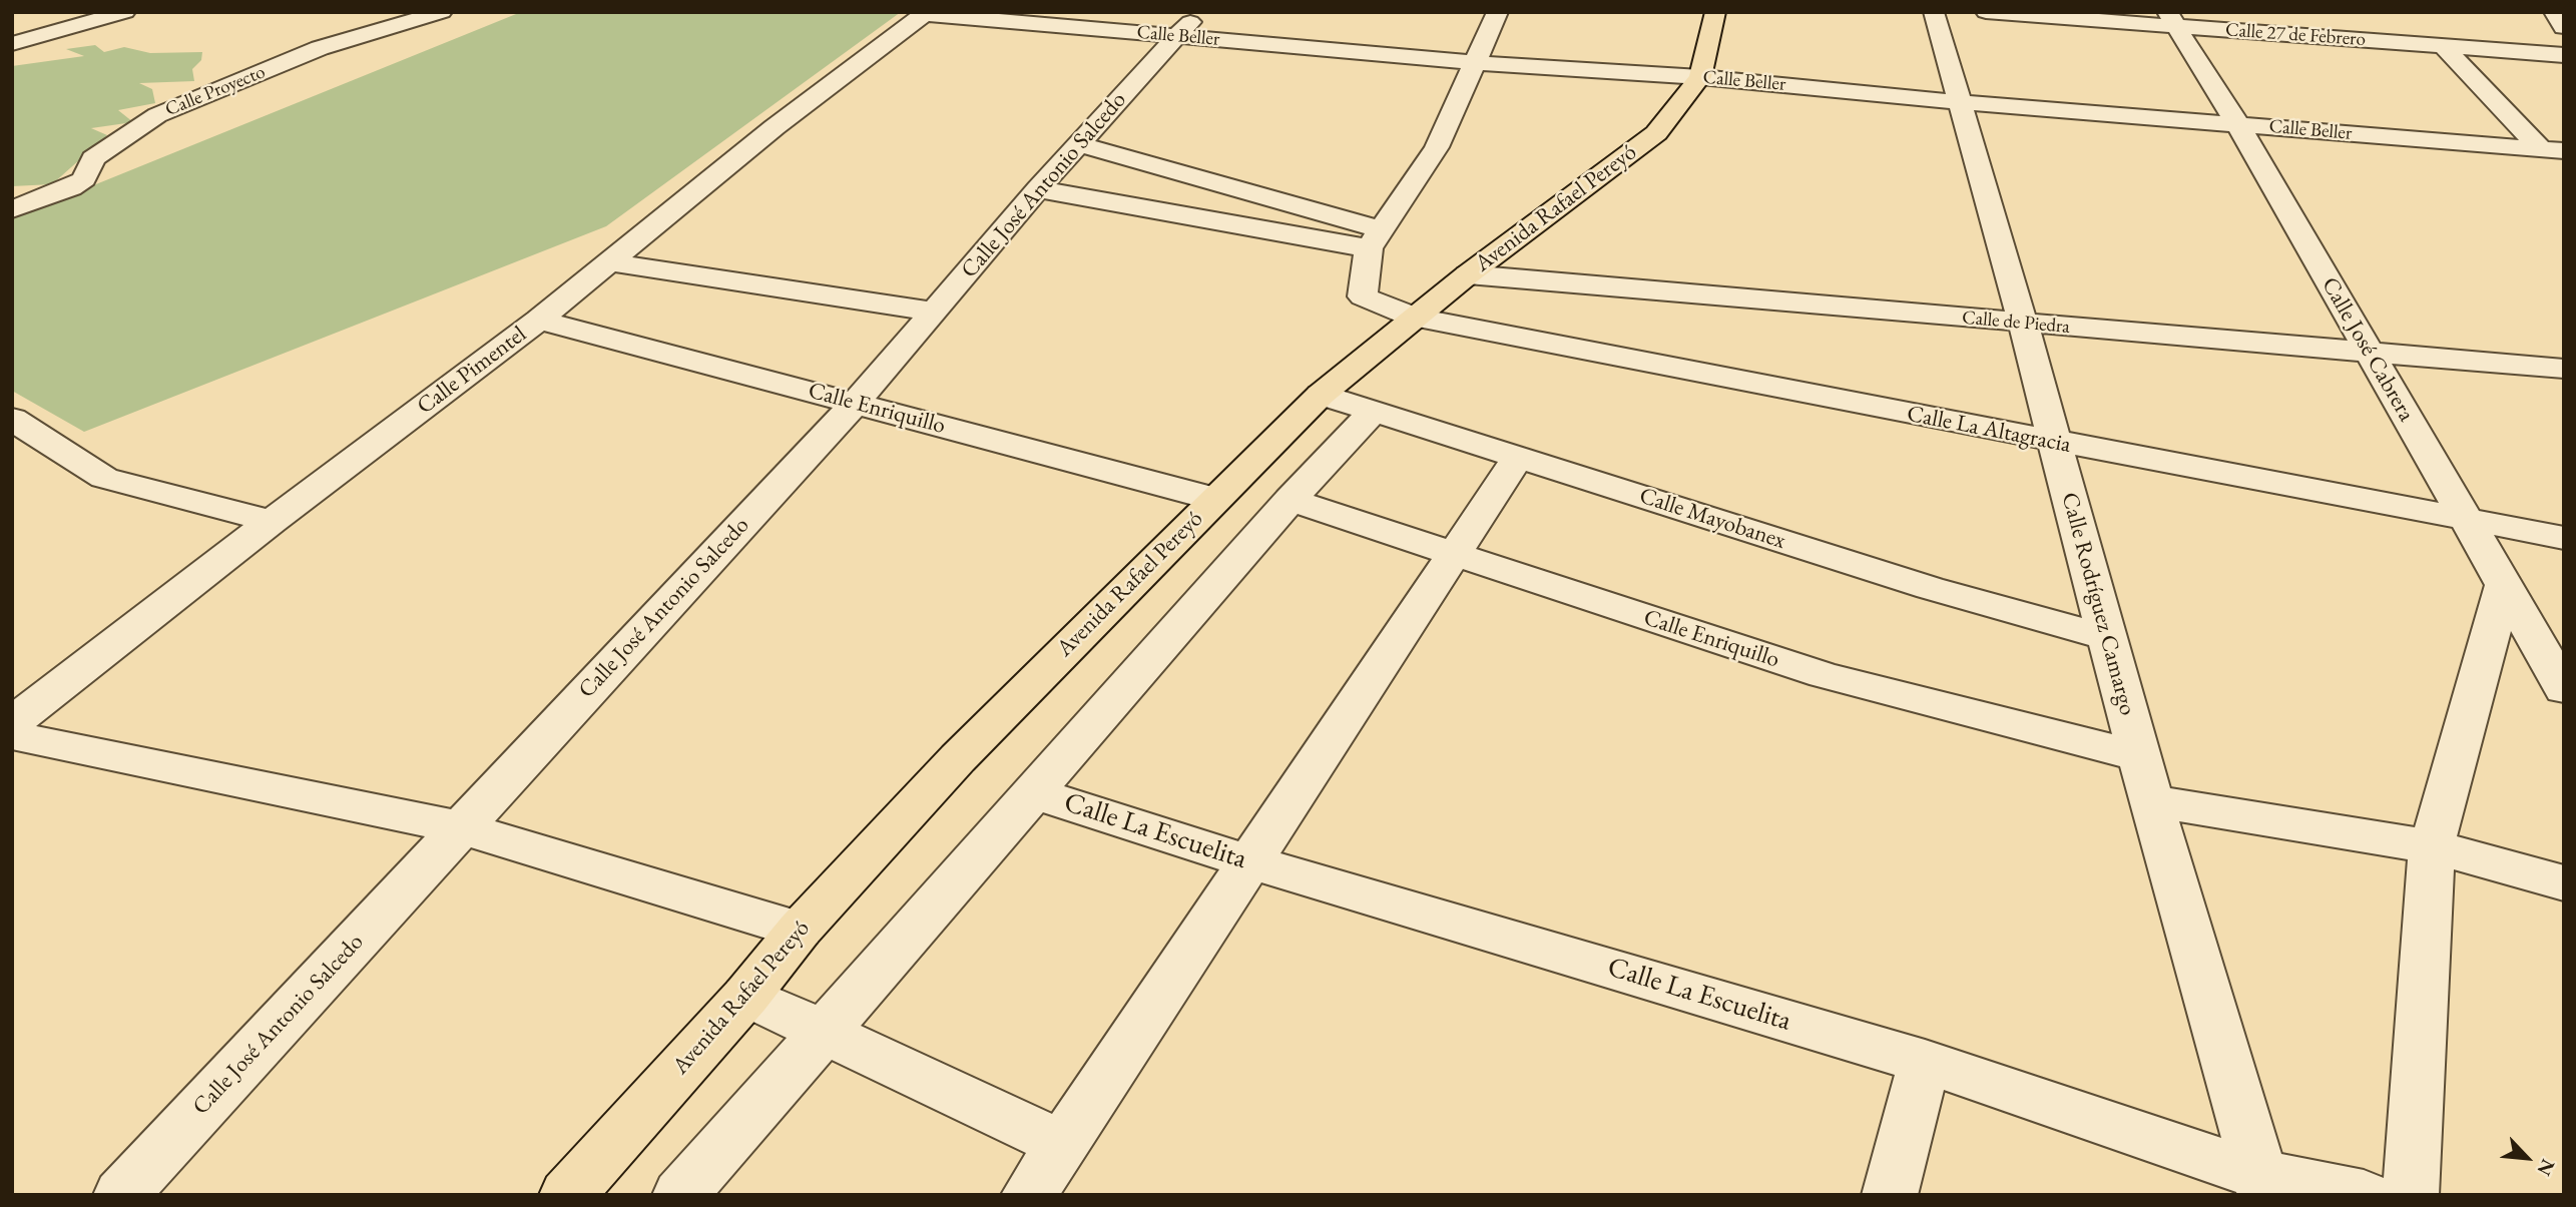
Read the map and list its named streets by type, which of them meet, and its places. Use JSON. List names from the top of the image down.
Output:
{
  "streets": {
    "main road": ["Avenida Rafael Pereyó"],
    "street": [
      "Calle 27 de Febrero",
      "Calle Beller",
      "Calle Proyecto",
      "Calle José Antonio Salcedo",
      "Calle de Piedra",
      "Calle José Cabrera",
      "Calle Pimentel",
      "Calle Enriquillo",
      "Calle La Altagracia",
      "Calle Mayobanex",
      "Calle Rodríguez Camargo",
      "Calle La Escuelita"
    ]
  },
  "crossings": [
    ["Calle 27 de Febrero", "Calle José Cabrera"],
    ["Calle Beller", "Calle José Antonio Salcedo"],
    ["Calle Beller", "Avenida Rafael Pereyó"],
    ["Calle Beller", "Calle José Cabrera"],
    ["Calle Beller", "Calle Pimentel"],
    ["Calle Beller", "Calle Rodríguez Camargo"],
    ["Calle José Antonio Salcedo", "Calle Enriquillo"],
    ["Avenida Rafael Pereyó", "Calle de Piedra"],
    ["Avenida Rafael Pereyó", "Calle Enriquillo"],
    ["Avenida Rafael Pereyó", "Calle La Altagracia"],
    ["Avenida Rafael Pereyó", "Calle Mayobanex"],
    ["Calle de Piedra", "Calle José Cabrera"],
    ["Calle de Piedra", "Calle Rodríguez Camargo"],
    ["Calle José Cabrera", "Calle La Altagracia"],
    ["Calle Pimentel", "Calle Enriquillo"],
    ["Calle Enriquillo", "Calle Rodríguez Camargo"],
    ["Calle La Altagracia", "Calle Rodríguez Camargo"],
    ["Calle Mayobanex", "Calle Rodríguez Camargo"],
    ["Calle Rodríguez Camargo", "Calle La Escuelita"]
  ],
  "north": "bottom right"
}
